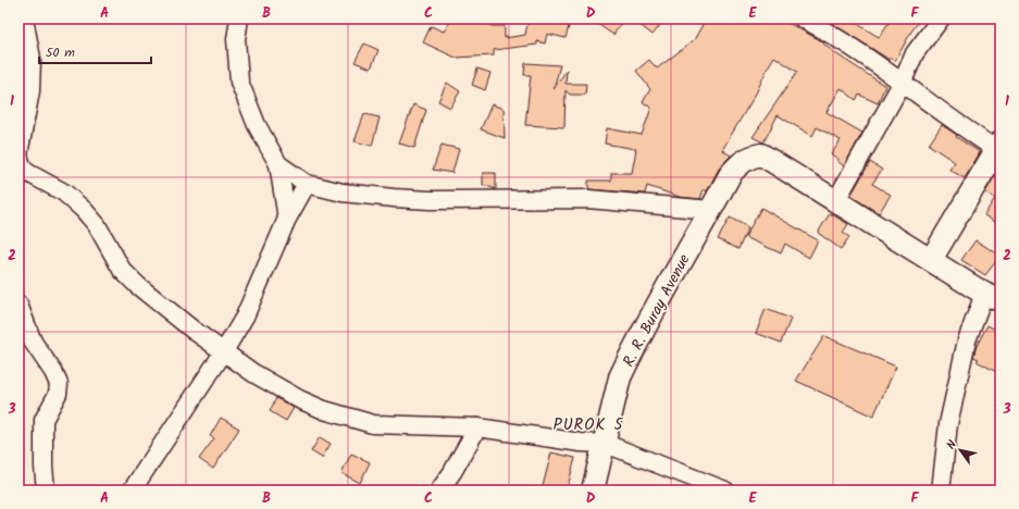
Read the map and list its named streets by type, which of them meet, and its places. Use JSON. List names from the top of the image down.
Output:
{
  "streets": {
    "street": ["R. R. Buray Avenue"]
  },
  "districts": ["PUROK 5"],
  "scale_bar": "50 m",
  "north": "top left",
  "grid": {
    "columns": [
      "A",
      "B",
      "C",
      "D",
      "E",
      "F"
    ],
    "rows": ["1", "2", "3"]
  }
}
